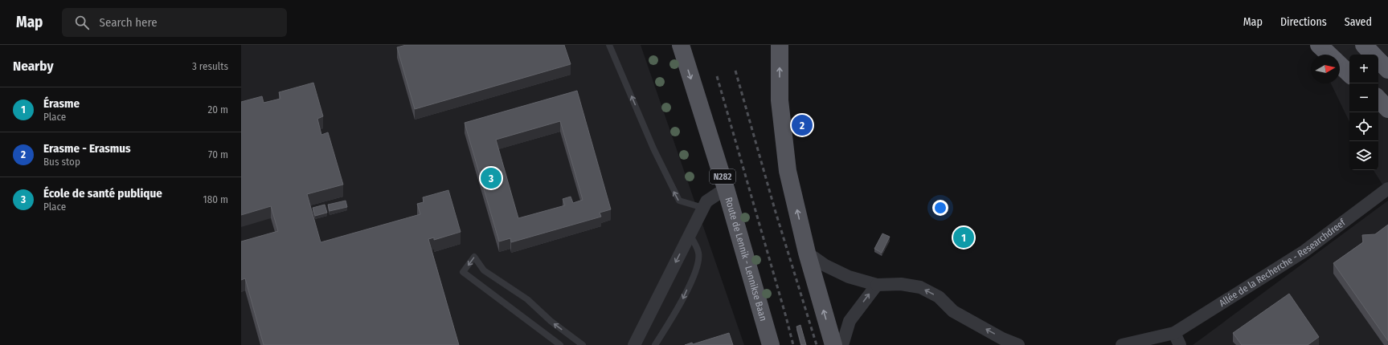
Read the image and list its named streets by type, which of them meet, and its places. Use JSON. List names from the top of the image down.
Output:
{
  "streets": {
    "main road": ["N282", "Route de Lennik - Lennikse Baan"],
    "street": ["Allée de la Recherche - Researchdreef"]
  },
  "north": "right",
  "page": {
    "header": "Map",
    "search": "Search here",
    "nav": ["Map", "Directions", "Saved"],
    "heading": ["Nearby", "3 results"],
    "map_buttons": ["+", "−"],
    "list": [
      {
        "mark": "1",
        "name": "Érasme",
        "note": "Place",
        "value": "20 m"
      },
      {
        "mark": "2",
        "name": "Erasme - Erasmus",
        "note": "Bus stop",
        "value": "70 m"
      },
      {
        "mark": "3",
        "name": "École de santé publique",
        "note": "Place",
        "value": "180 m"
      }
    ],
    "pins": ["2", "3", "1"]
  }
}
